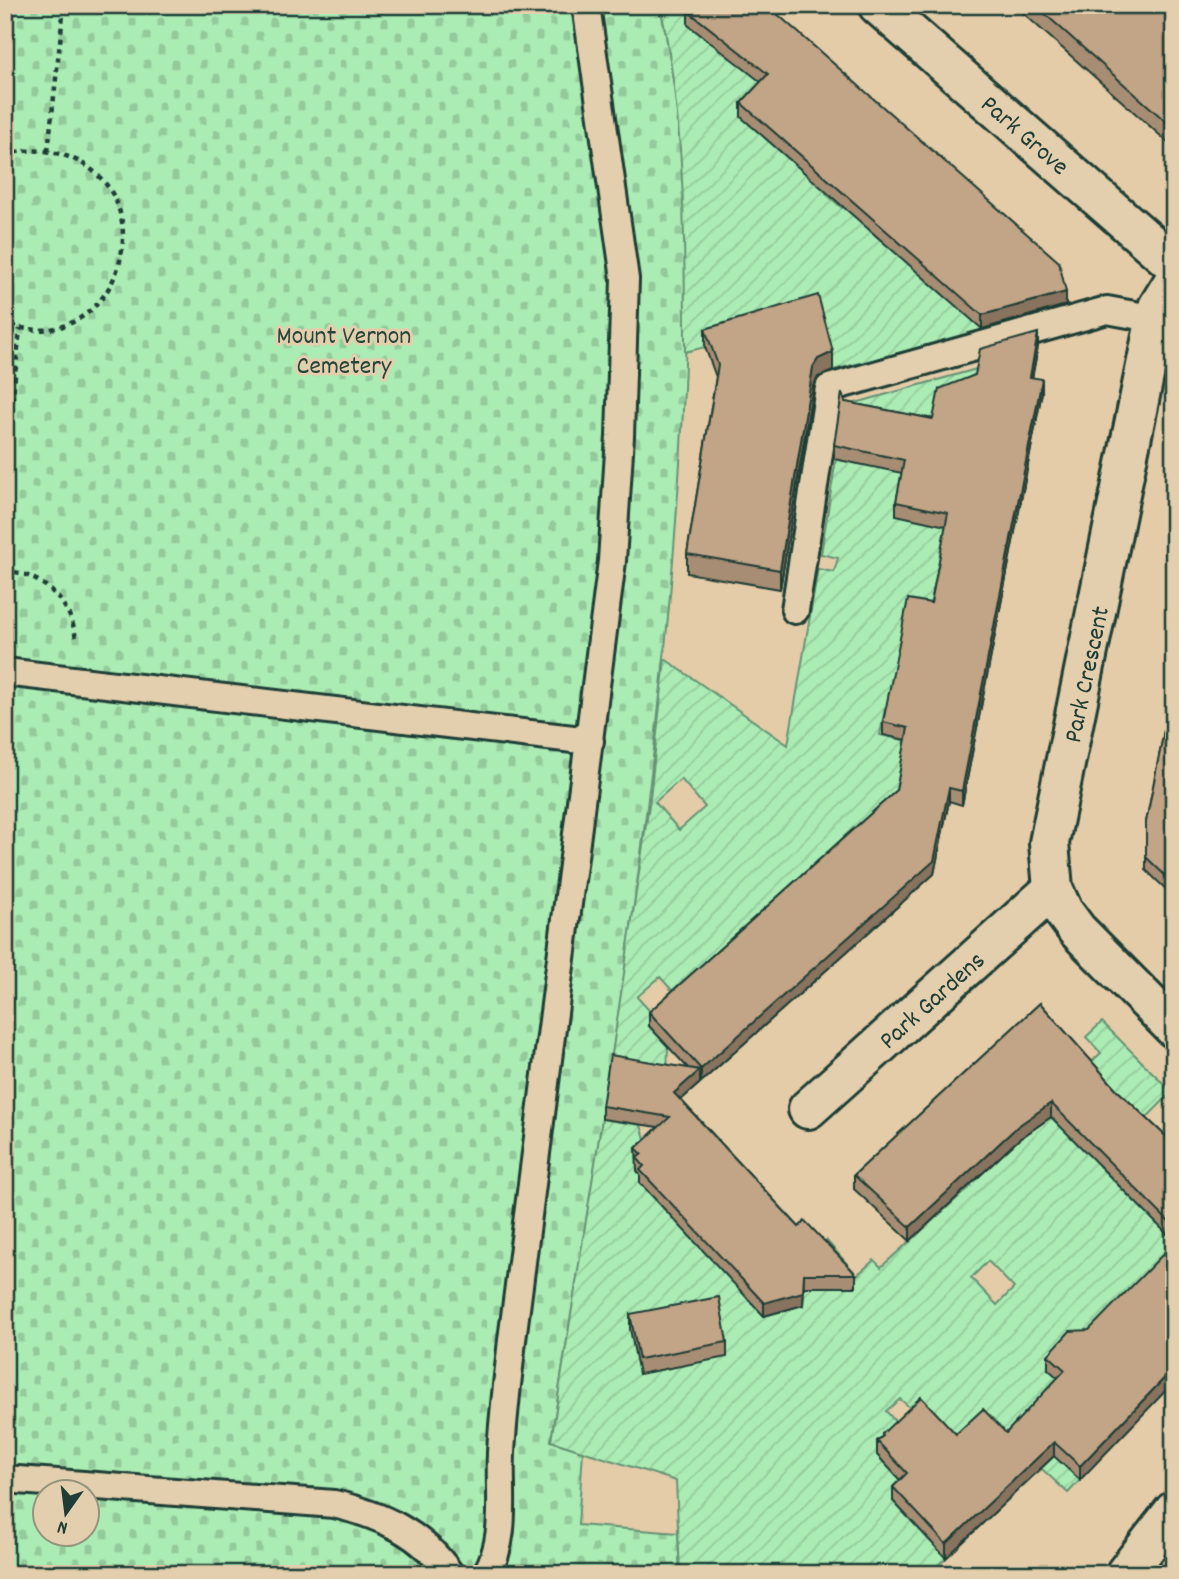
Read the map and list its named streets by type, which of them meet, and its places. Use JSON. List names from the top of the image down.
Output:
{
  "streets": {
    "street": ["Park Grove", "Park Crescent", "Park Gardens"]
  },
  "crossings": [
    ["Park Crescent", "Park Gardens"]
  ],
  "parks": ["Mount Vernon Cemetery"],
  "north": "bottom"
}
